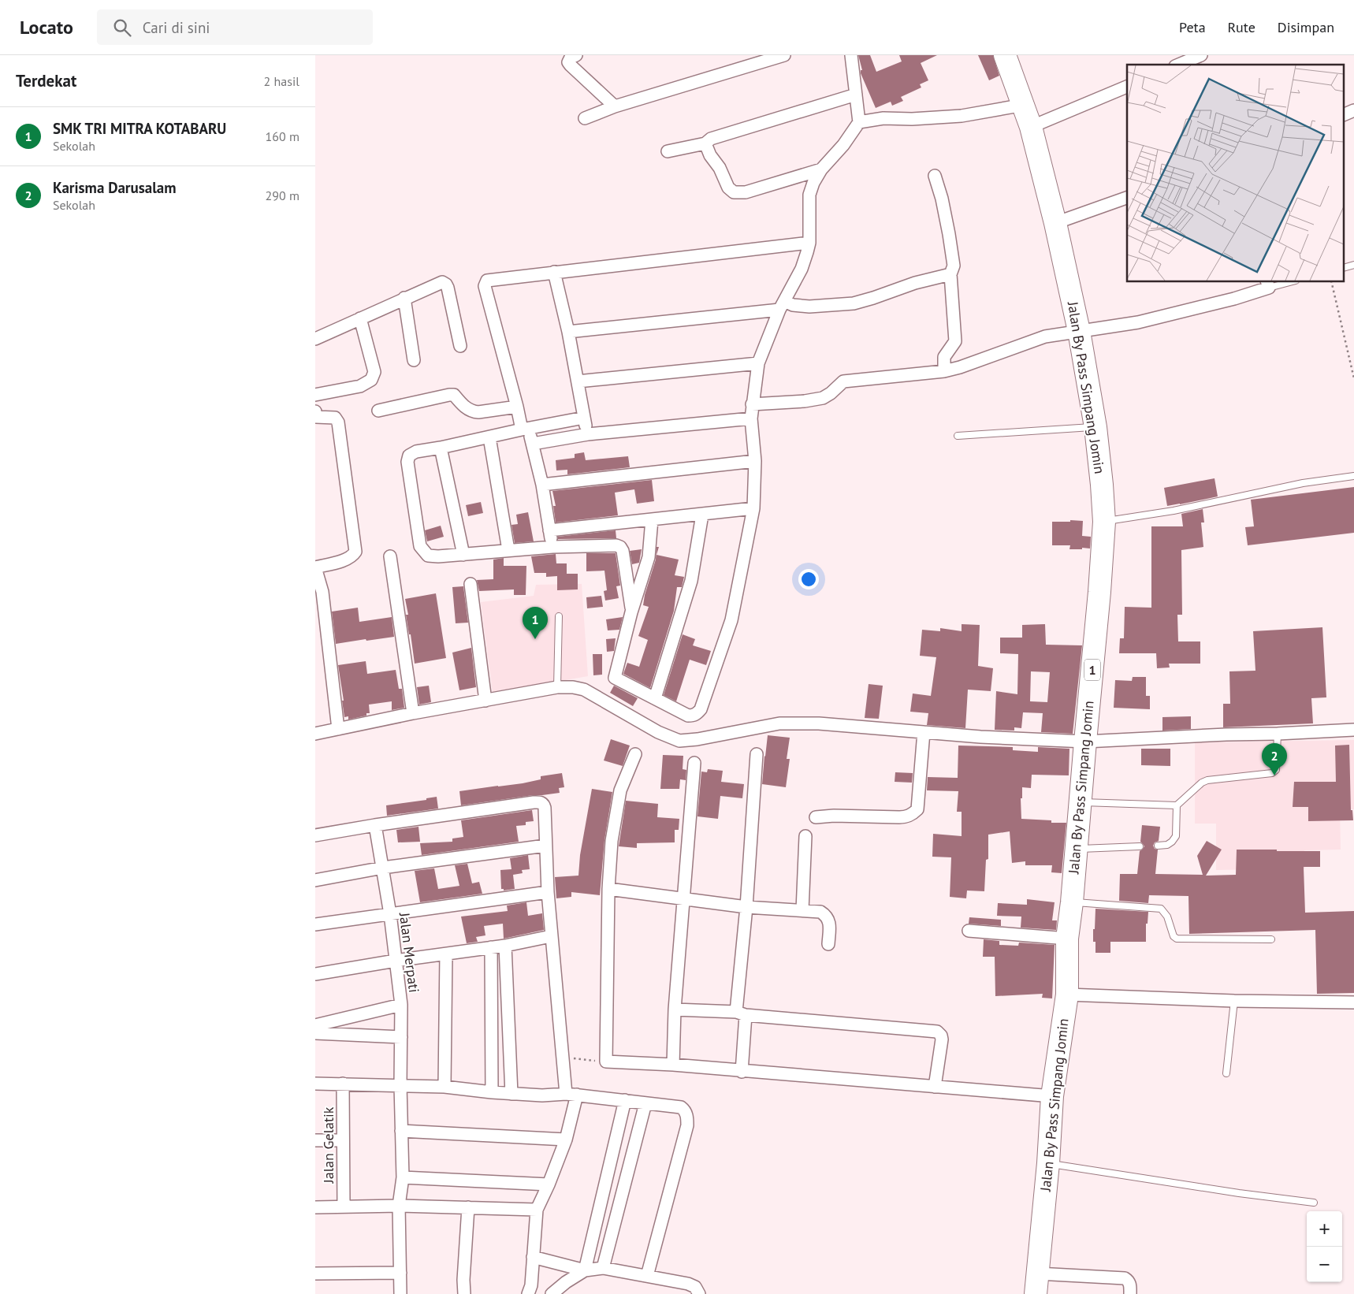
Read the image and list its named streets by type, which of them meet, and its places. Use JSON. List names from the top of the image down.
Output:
{
  "streets": {
    "highway": ["Jalan By Pass Simpang Jomin", "1"],
    "street": ["Jalan Merpati", "Jalan Gelatik"]
  },
  "page": {
    "header": "Locato",
    "search": "Cari di sini",
    "nav": ["Peta", "Rute", "Disimpan"],
    "heading": ["Terdekat", "2 hasil"],
    "list": [
      {
        "mark": "1",
        "name": "SMK TRI MITRA KOTABARU",
        "note": "Sekolah",
        "value": "160 m"
      },
      {
        "mark": "2",
        "name": "Karisma Darusalam",
        "note": "Sekolah",
        "value": "290 m"
      }
    ],
    "pins": ["1", "2"],
    "map_buttons": ["+", "−"]
  }
}
